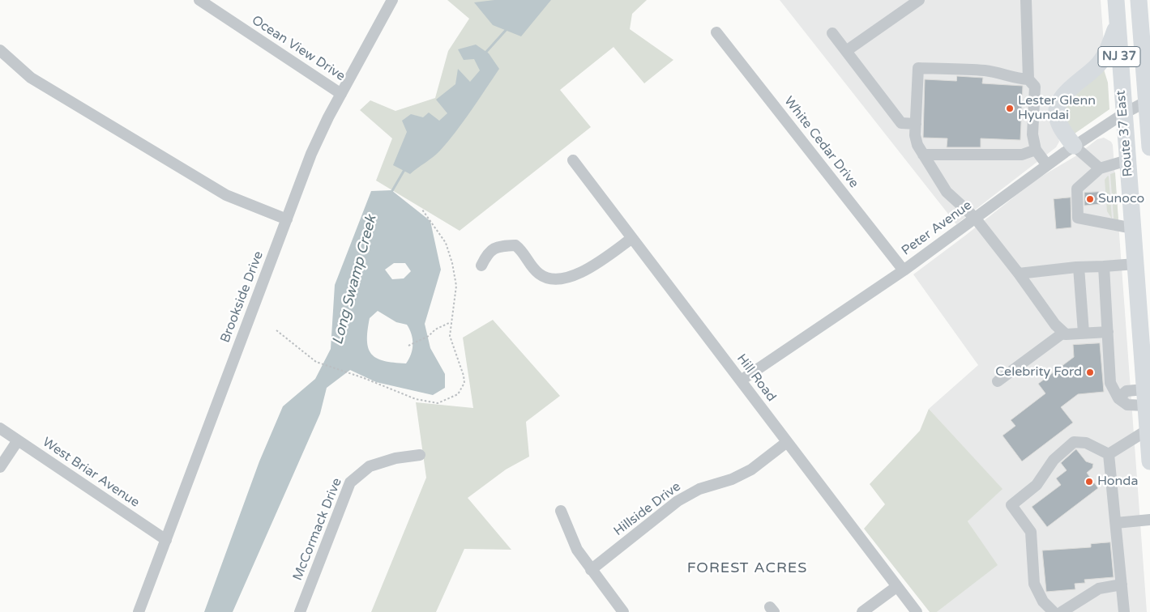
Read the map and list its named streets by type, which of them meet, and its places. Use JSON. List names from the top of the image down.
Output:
{
  "streets": {
    "highway": ["NJ 37", "Route 37 East"],
    "street": [
      "Ocean View Drive",
      "White Cedar Drive",
      "Peter Avenue",
      "Brookside Drive",
      "Hill Road",
      "West Briar Avenue",
      "Hillside Drive",
      "McCormack Drive"
    ]
  },
  "crossings": [
    ["Ocean View Drive", "Brookside Drive"],
    ["Route 37 East", "Peter Avenue"],
    ["White Cedar Drive", "Peter Avenue"],
    ["Peter Avenue", "Hill Road"],
    ["Brookside Drive", "West Briar Avenue"],
    ["Hill Road", "Hillside Drive"]
  ],
  "districts": ["FOREST ACRES"],
  "water": ["Long Swamp Creek"],
  "places": [
    "Lester Glenn Hyundai",
    "Sunoco",
    "Celebrity Ford",
    "Honda"
  ]
}
